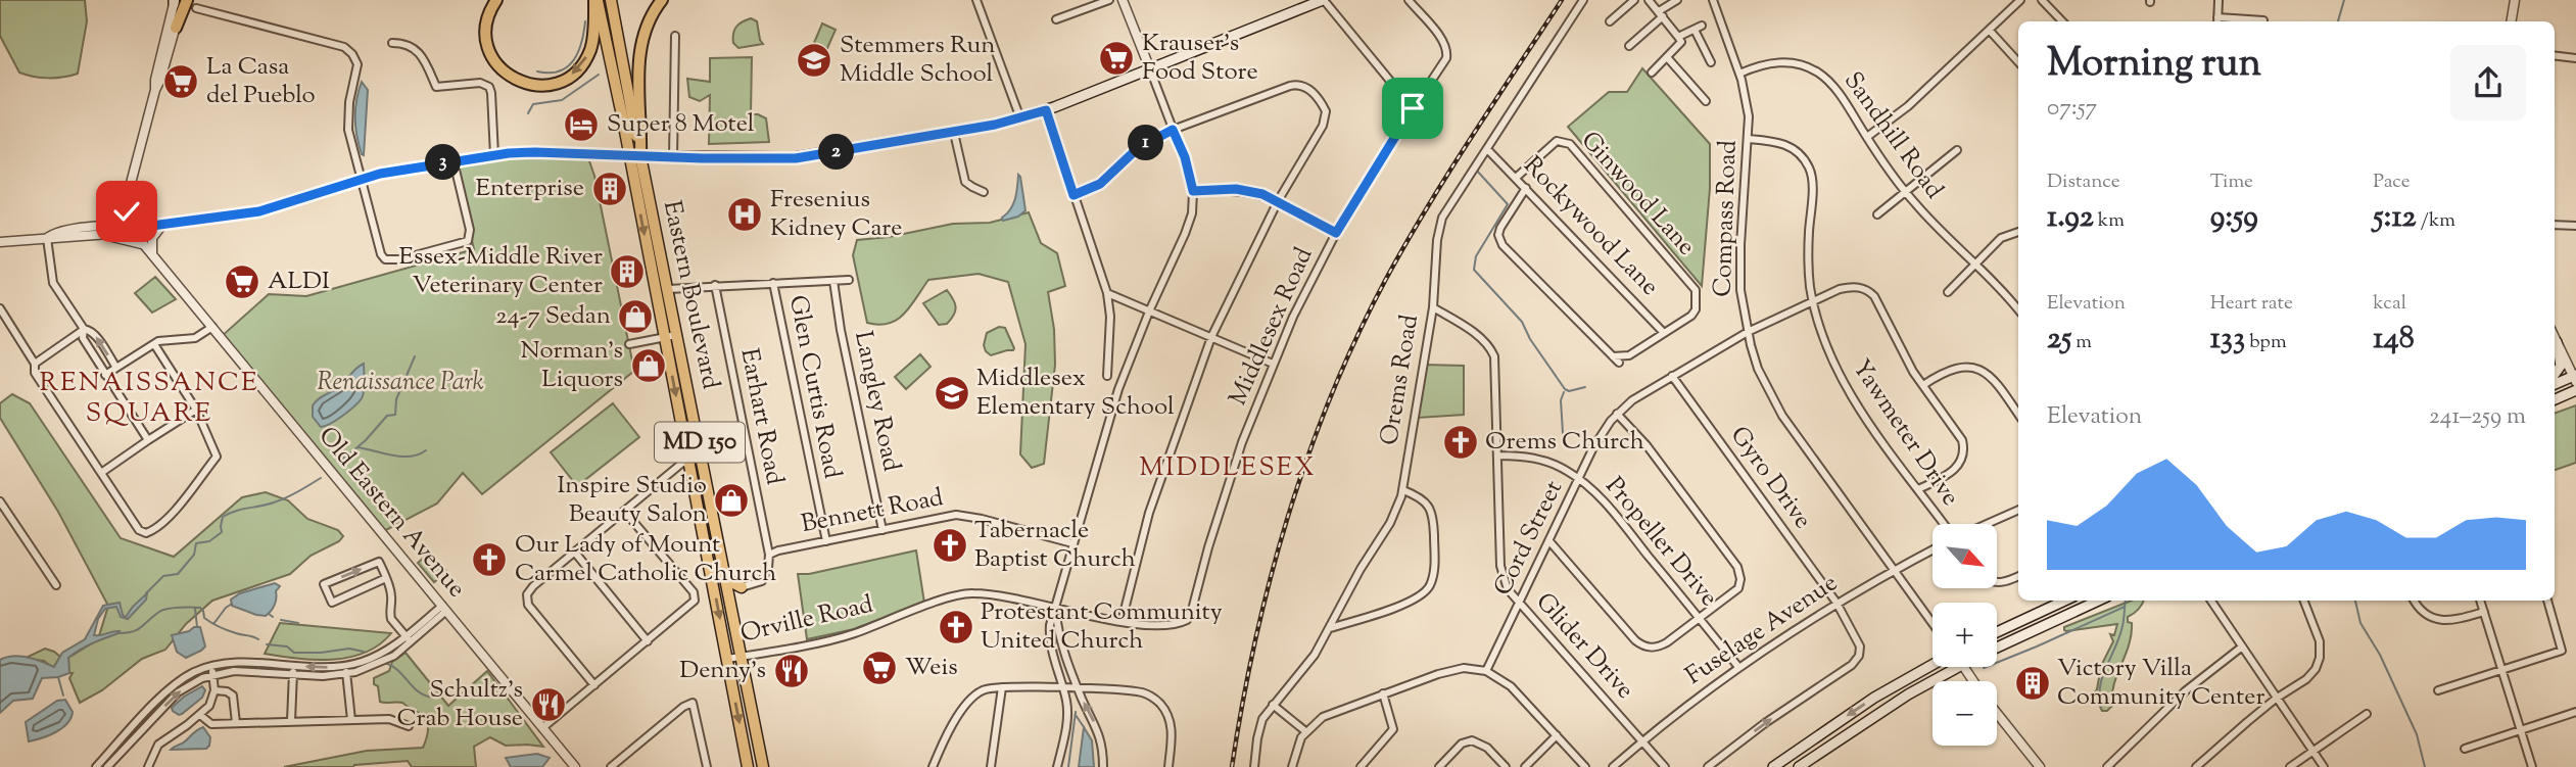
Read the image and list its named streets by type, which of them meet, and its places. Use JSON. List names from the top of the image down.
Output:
{
  "streets": {
    "main road": ["Eastern Boulevard", "MD 150"],
    "street": [
      "Sandhill Road",
      "Ginwood Lane",
      "Compass Road",
      "Rockywood Lane",
      "Middlesex Road",
      "Orems Road",
      "Glen Curtis Road",
      "Langley Road",
      "Earhart Road",
      "Yawmeter Drive",
      "Gyro Drive",
      "Bennett Road",
      "Old Eastern Avenue",
      "Cord Street",
      "Propeller Drive",
      "Orville Road",
      "Fuselage Avenue",
      "Glider Drive"
    ]
  },
  "crossings": [
    ["Sandhill Road", "Compass Road"],
    ["Ginwood Lane", "Rockywood Lane"],
    ["Compass Road", "Yawmeter Drive"],
    ["Compass Road", "Cord Street"],
    ["Compass Road", "Fuselage Avenue"],
    ["Rockywood Lane", "Orems Road"],
    ["Eastern Boulevard", "Orville Road"],
    ["Middlesex Road", "Orville Road"],
    ["Orems Road", "Glider Drive"],
    ["Glen Curtis Road", "Bennett Road"],
    ["Langley Road", "Bennett Road"],
    ["Earhart Road", "Bennett Road"],
    ["Yawmeter Drive", "Cord Street"],
    ["Gyro Drive", "Cord Street"],
    ["Gyro Drive", "Fuselage Avenue"],
    ["Cord Street", "Propeller Drive"],
    ["Cord Street", "Glider Drive"],
    ["Propeller Drive", "Fuselage Avenue"],
    ["Propeller Drive", "Glider Drive"],
    ["Fuselage Avenue", "Glider Drive"]
  ],
  "one_way": ["Gyro Drive"],
  "districts": ["RENAISSANCE SQUARE", "MIDDLESEX"],
  "parks": ["Renaissance Park"],
  "places": {
    "supermarket": [
      "Krauser's Food Store",
      "La Casa del Pueblo",
      "ALDI",
      "Weis"
    ],
    "school or university": ["Stemmers Run Middle School", "Middlesex Elementary School"],
    "hotel": ["Super 8 Motel"],
    "building": ["Enterprise", "Essex-Middle River Veterinary Center", "Victory Villa Community Center"],
    "hospital": ["Fresenius Kidney Care"],
    "shop": ["24-7 Sedan", "Norman's Liquors", "Inspire Studio Beauty Salon"],
    "church": [
      "Orems Church",
      "Tabernacle Baptist Church",
      "Our Lady of Mount Carmel Catholic Church",
      "Protestant Community United Church"
    ],
    "restaurant": ["Denny's", "Schultz's Crab House"]
  },
  "north": "bottom right",
  "page": {
    "heading": ["Morning run", "07:57"],
    "pins": ["1", "2", "3"],
    "stats": [
      ["Distance", "1.92 km"],
      ["Time", "9:59"],
      ["Pace", "5:12 /km"],
      ["Elevation", "25 m"],
      ["Heart rate", "133 bpm"],
      ["kcal", "148"]
    ],
    "chart": ["Elevation", "241–259 m"],
    "map_buttons": ["+", "−"]
  }
}
